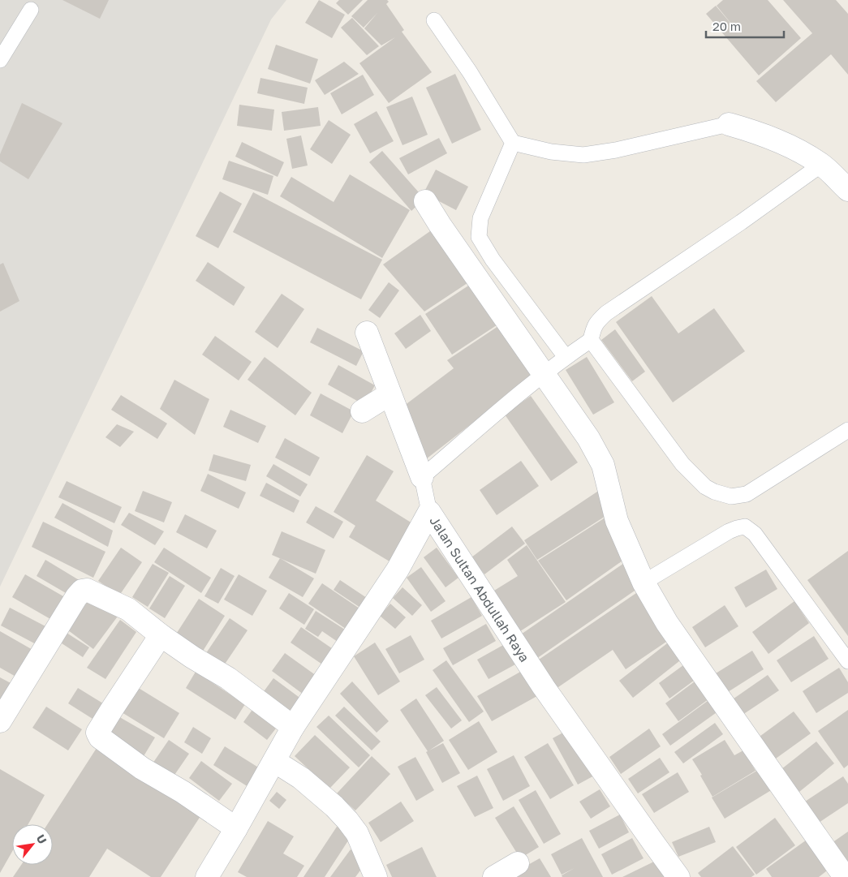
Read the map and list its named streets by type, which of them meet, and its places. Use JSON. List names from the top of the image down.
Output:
{
  "streets": {
    "street": ["Jalan Sultan Abdullah Raya"]
  },
  "scale_bar": "20 m",
  "north": "top right"
}
